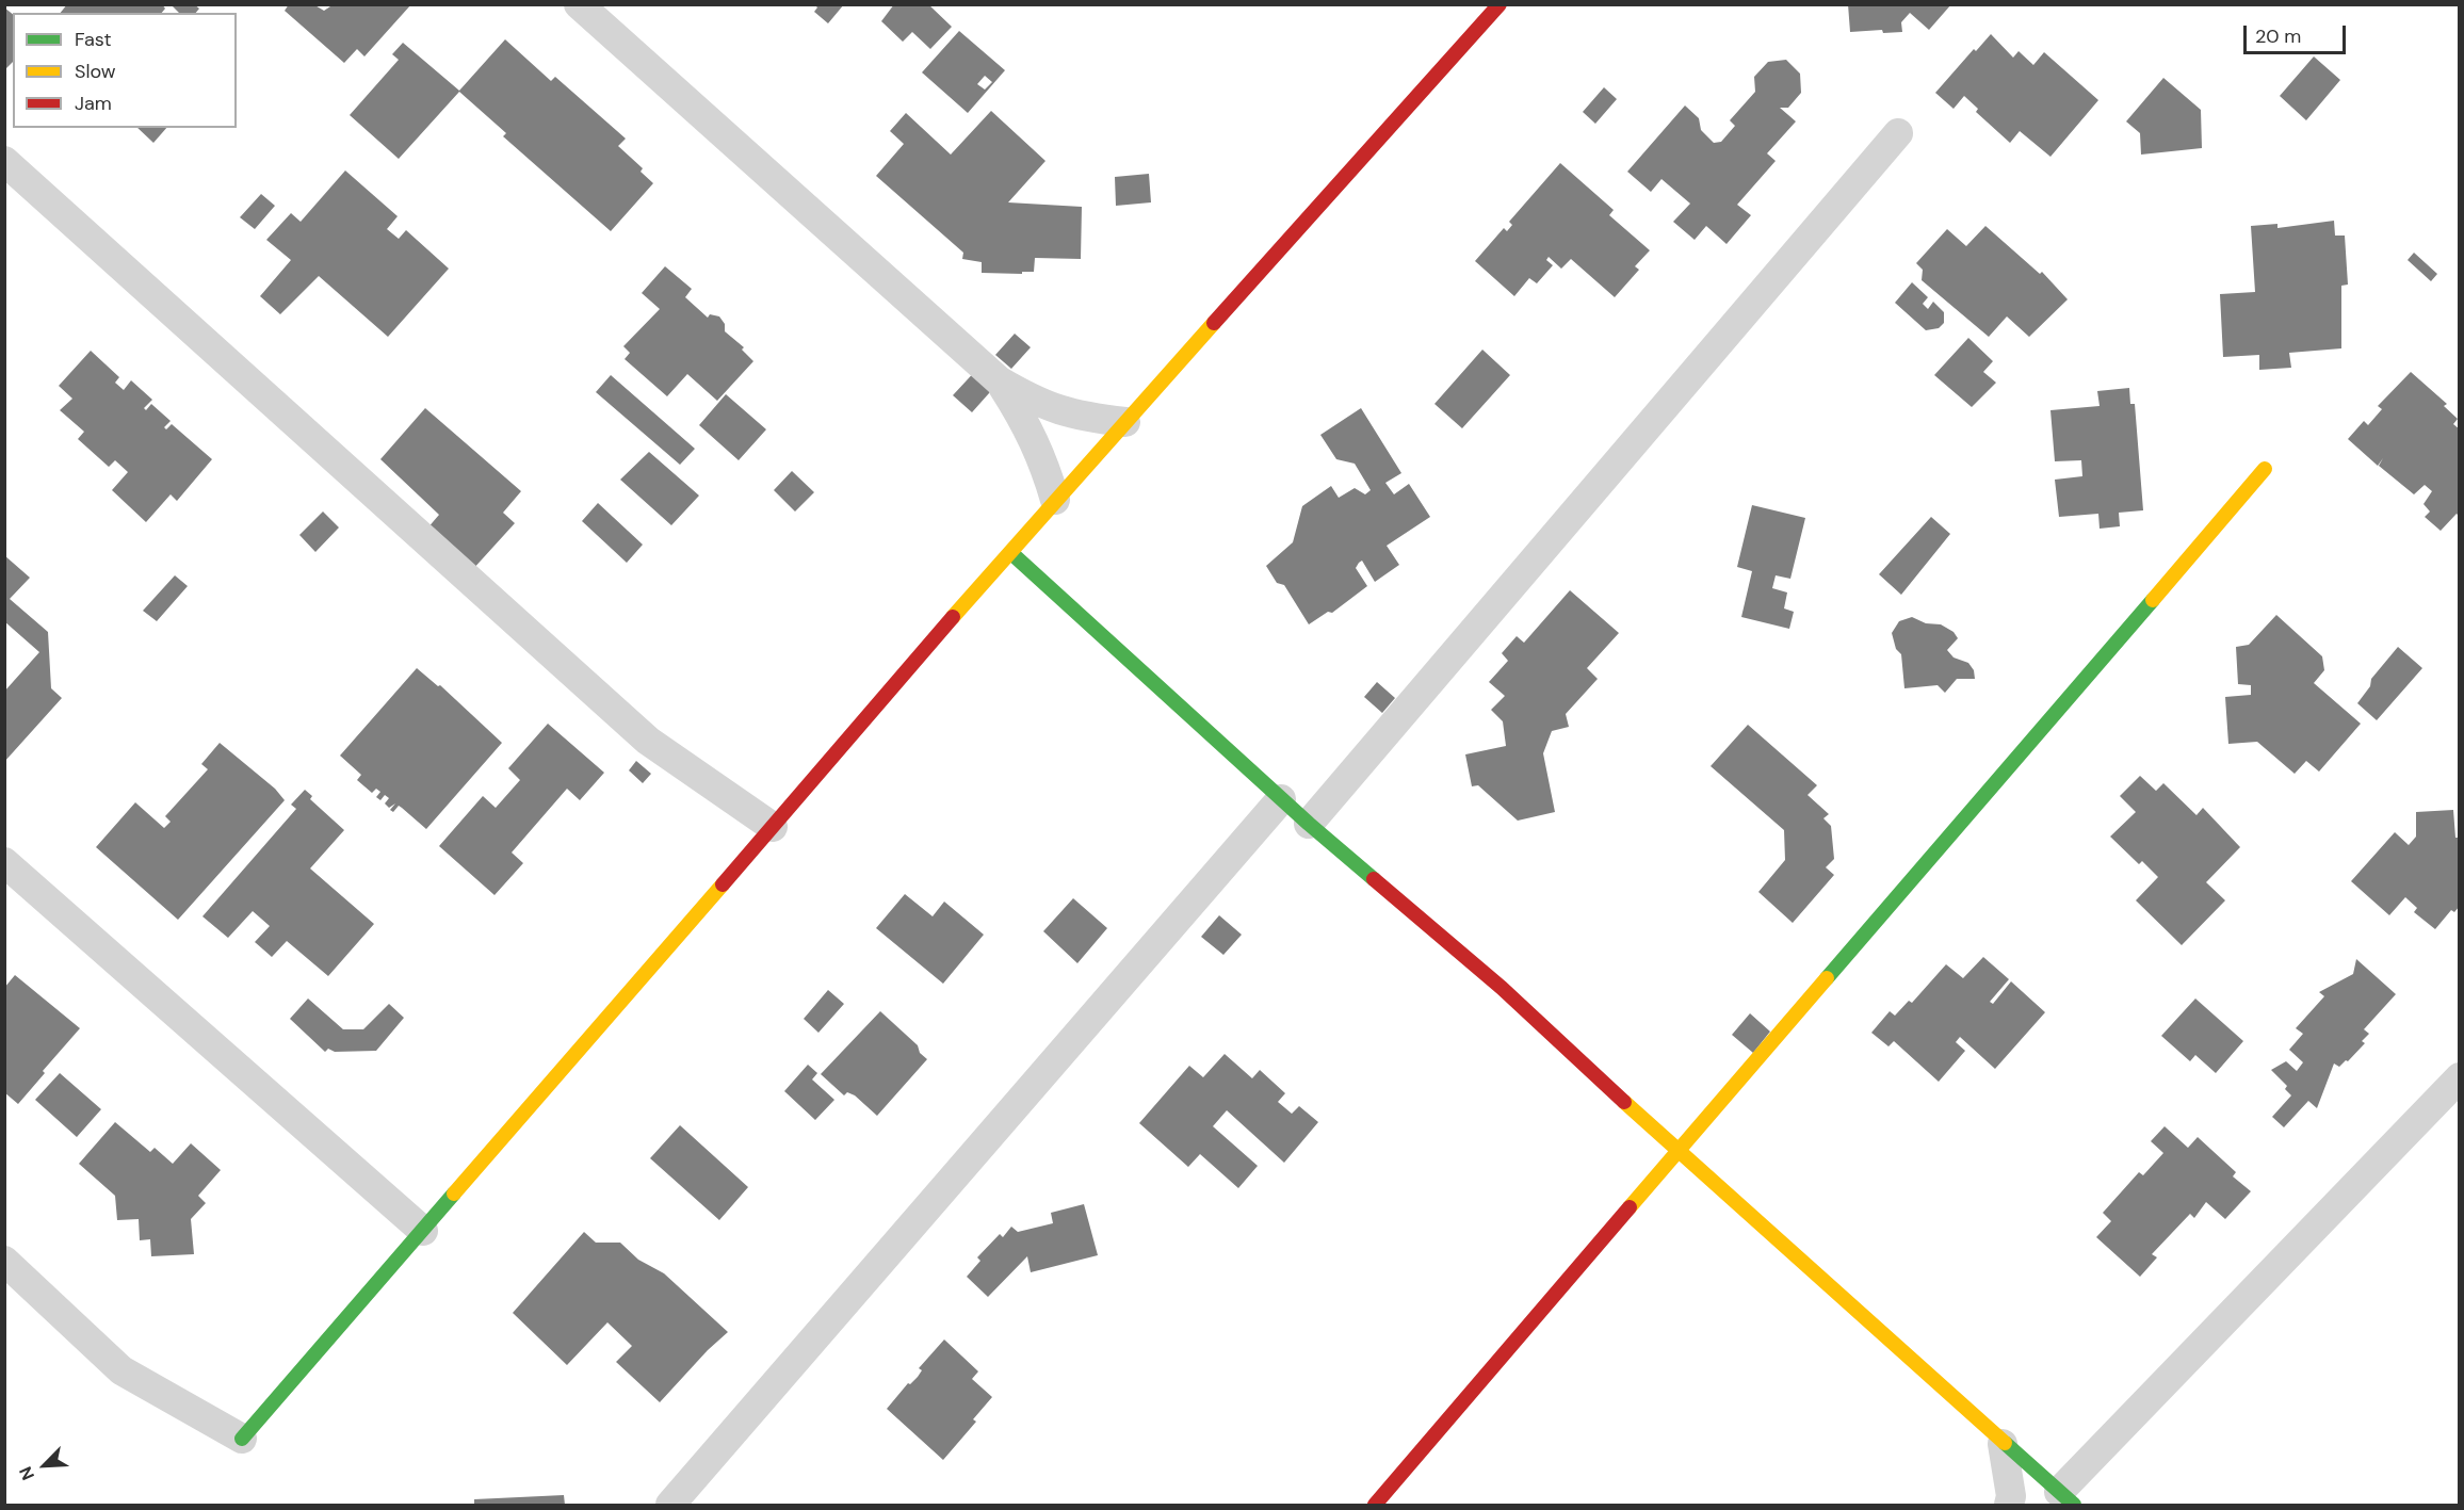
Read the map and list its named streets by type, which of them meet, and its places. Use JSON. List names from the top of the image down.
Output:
{
  "legend": ["Fast", "Slow", "Jam"],
  "scale_bar": "20 m",
  "north": "bottom left"
}
